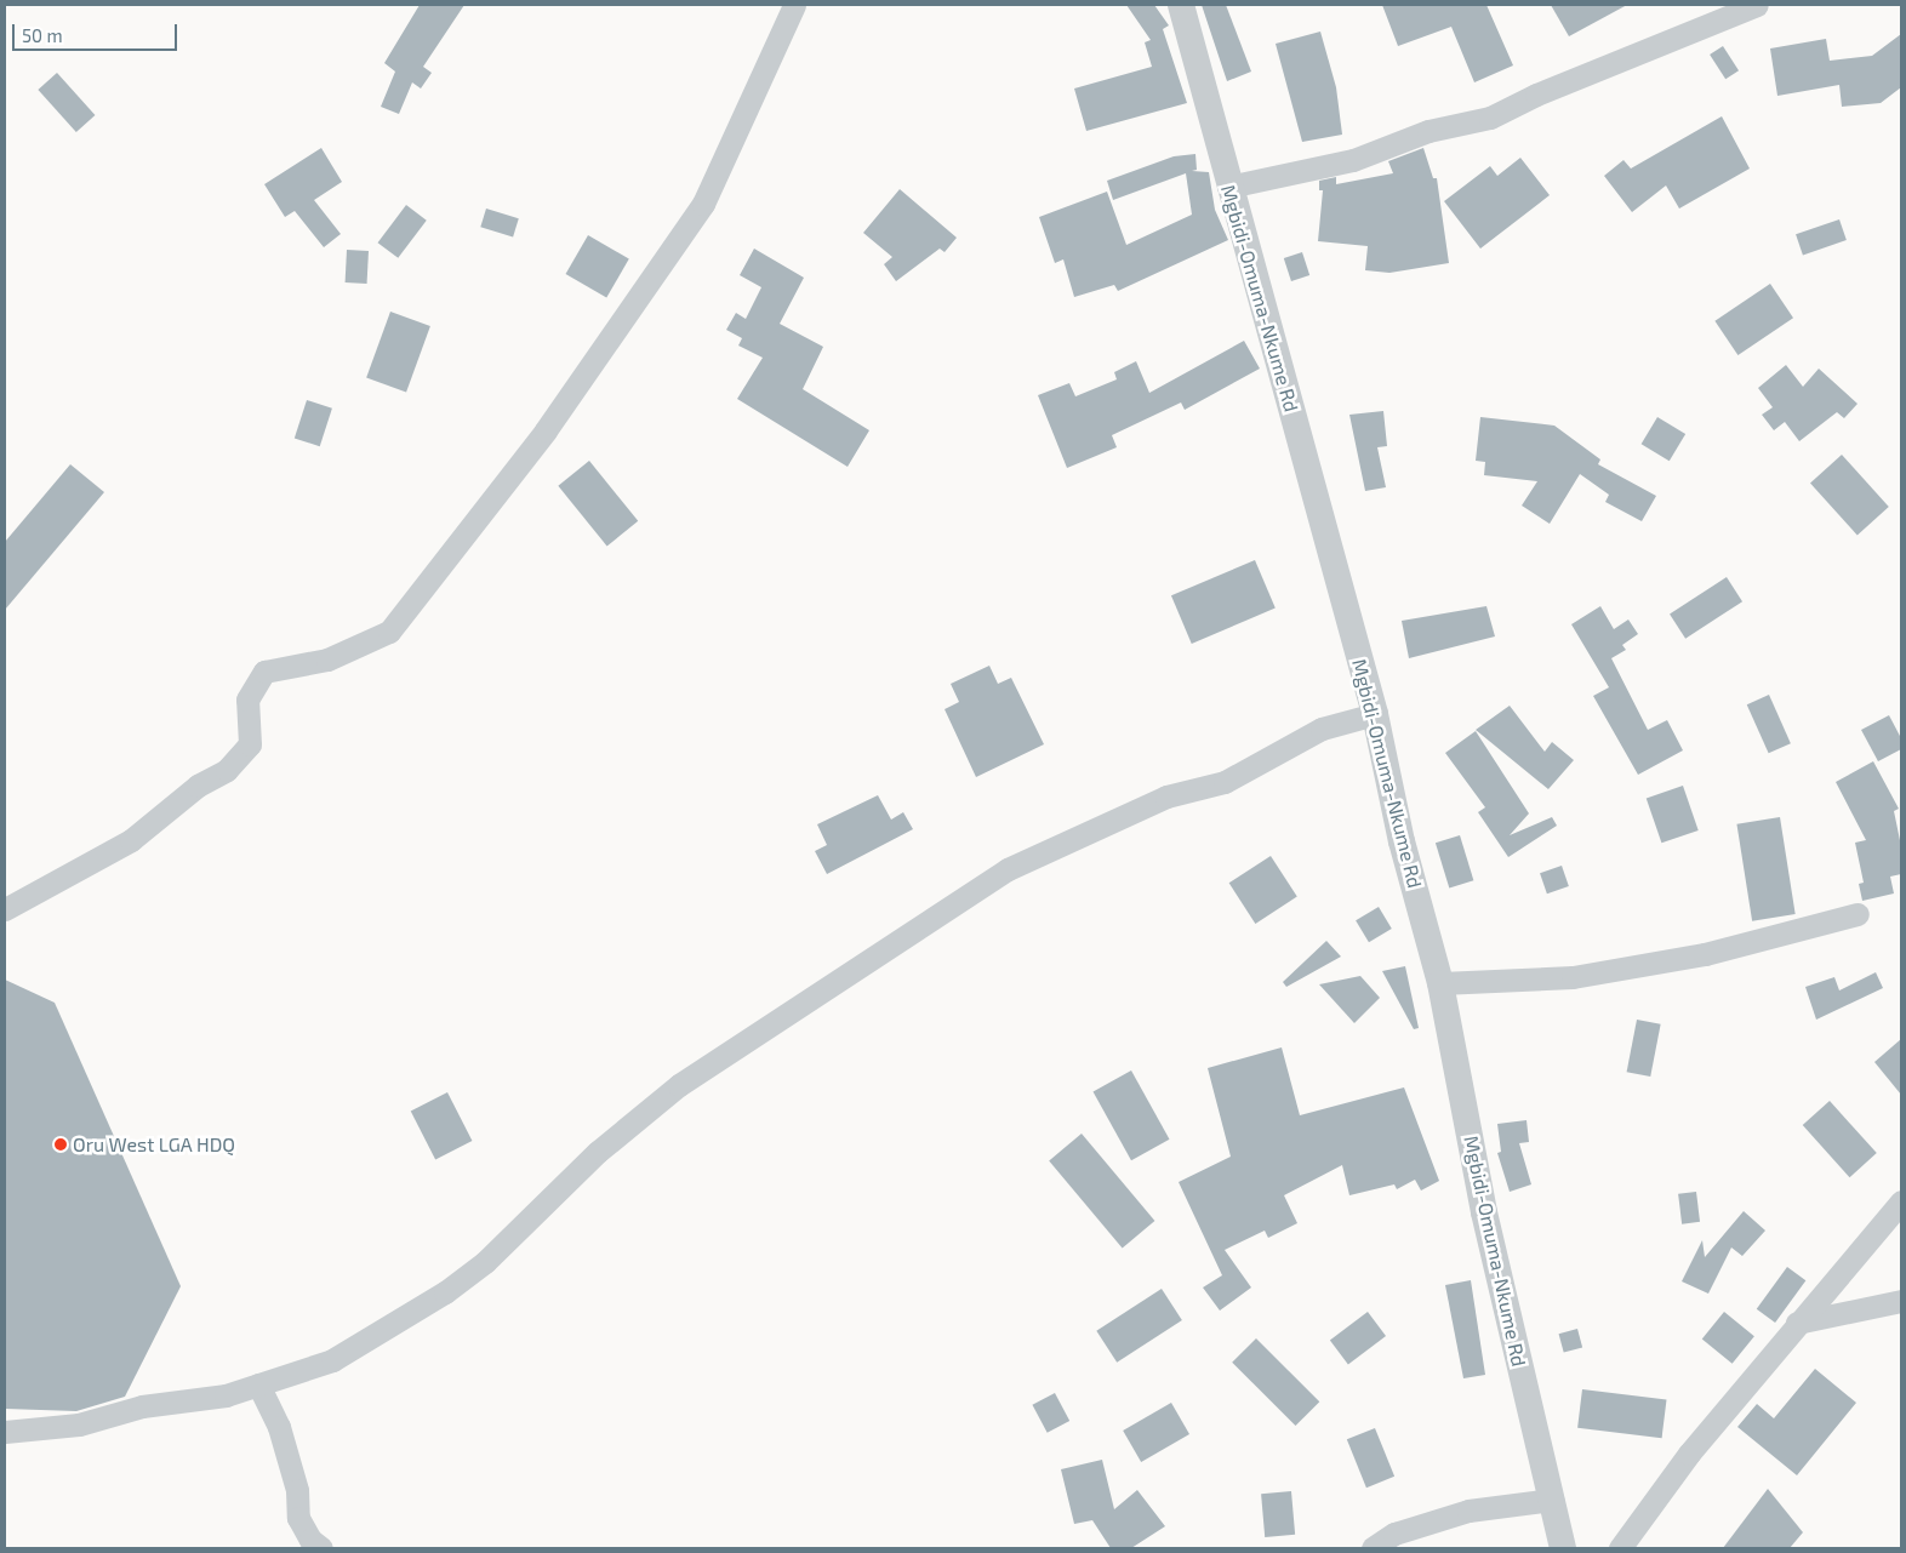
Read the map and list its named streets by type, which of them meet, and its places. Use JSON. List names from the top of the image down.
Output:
{
  "streets": {
    "street": ["Mgbidi-Omuma-Nkume Rd"]
  },
  "places": ["Oru West LGA HDQ"],
  "scale_bar": "50 m"
}
